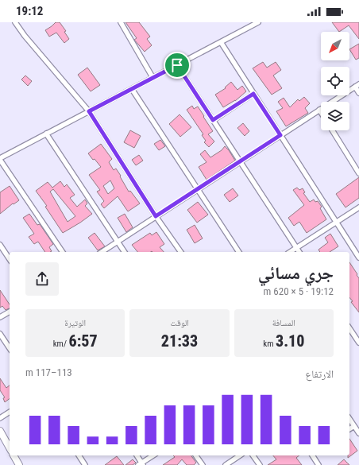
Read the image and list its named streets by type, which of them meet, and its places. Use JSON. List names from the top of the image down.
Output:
{
  "north": "bottom left",
  "page": {
    "status": "19:12",
    "heading": ["جري مسائي", "19:12 · 5 × 620 m"],
    "stats": [
      ["المسافة", "3.10 km"],
      ["الوقت", "21:33"],
      ["الوتيرة", "6:57 /km"]
    ],
    "chart": ["الارتفاع", "113–117 m"]
  }
}
